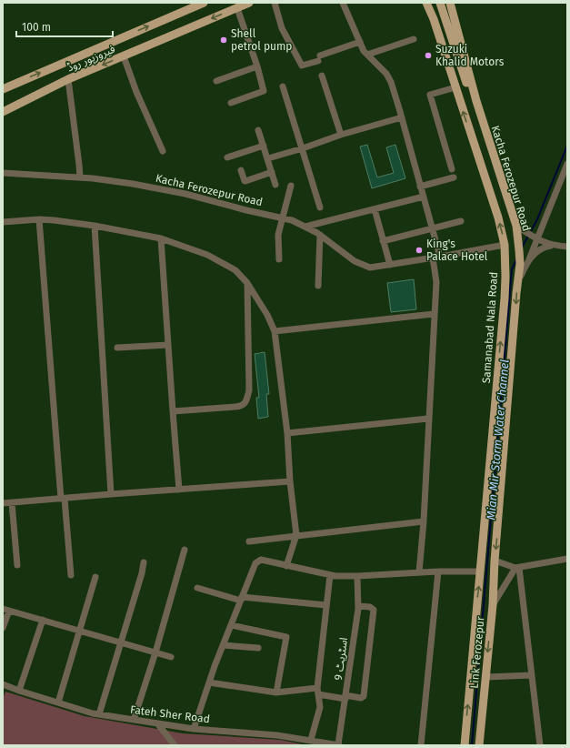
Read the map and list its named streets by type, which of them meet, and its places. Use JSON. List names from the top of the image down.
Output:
{
  "streets": {
    "main road": [
      "فیروزپور روڈ",
      "Kacha Ferozepur Road",
      "Samanabad Nala Road",
      "Link Ferozepur"
    ],
    "street": ["اسٹریٹ 9", "Fateh Sher Road"]
  },
  "crossings": [
    ["Kacha Ferozepur Road", "Samanabad Nala Road"],
    ["Kacha Ferozepur Road", "Link Ferozepur"],
    ["اسٹریٹ 9", "Fateh Sher Road"]
  ],
  "one_way": ["Samanabad Nala Road"],
  "water": ["Mian Mir Storm Water Channel"],
  "places": ["Shell petrol pump", "Suzuki Khalid Motors", "King's Palace Hotel"],
  "scale_bar": "100 m"
}
